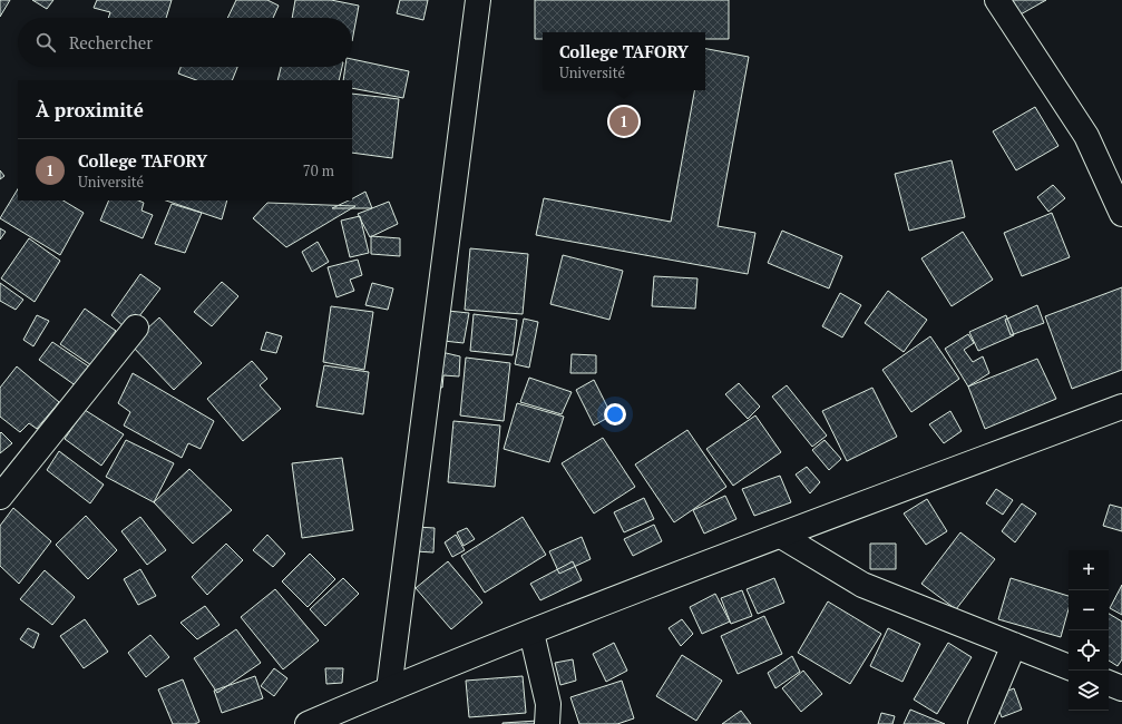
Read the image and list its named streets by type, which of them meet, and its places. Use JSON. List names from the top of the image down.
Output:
{
  "page": {
    "search": "Rechercher",
    "popup": ["College TAFORY", "Université"],
    "heading": "À proximité",
    "pins": "1",
    "list": [
      {
        "mark": "1",
        "name": "College TAFORY",
        "note": "Université",
        "value": "70 m"
      }
    ],
    "map_buttons": ["+", "−"]
  }
}
